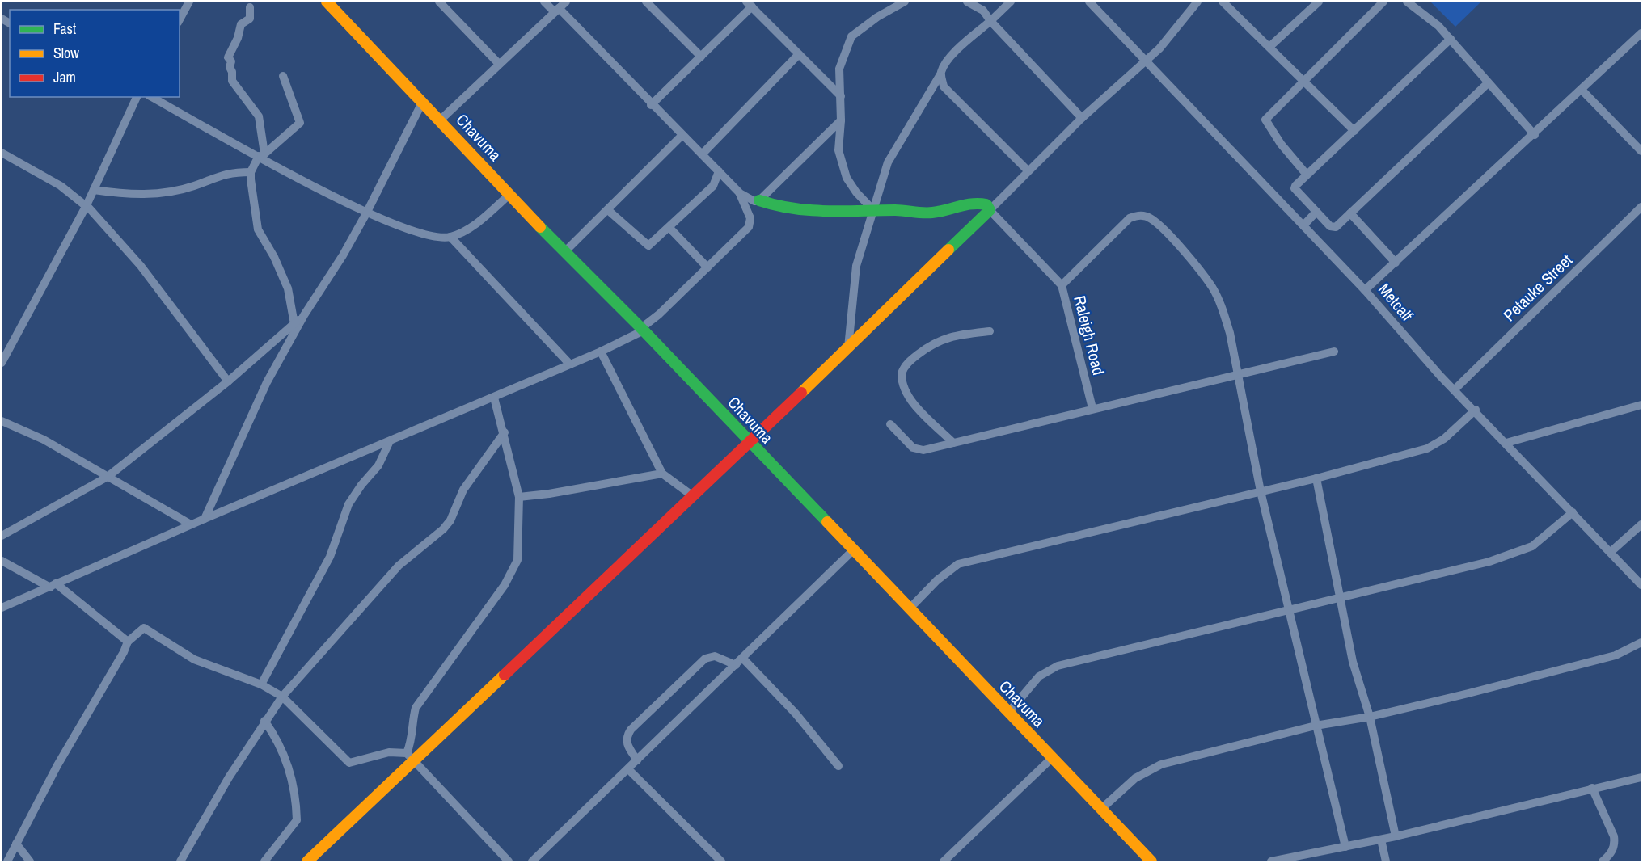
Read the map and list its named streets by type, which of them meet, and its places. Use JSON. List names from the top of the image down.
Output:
{
  "streets": {
    "street": [
      "Chavuma",
      "Petauke Street",
      "Metcalf",
      "Raleigh Road"
    ]
  },
  "crossings": [
    ["Petauke Street", "Metcalf"]
  ],
  "legend": ["Fast", "Slow", "Jam"]
}
